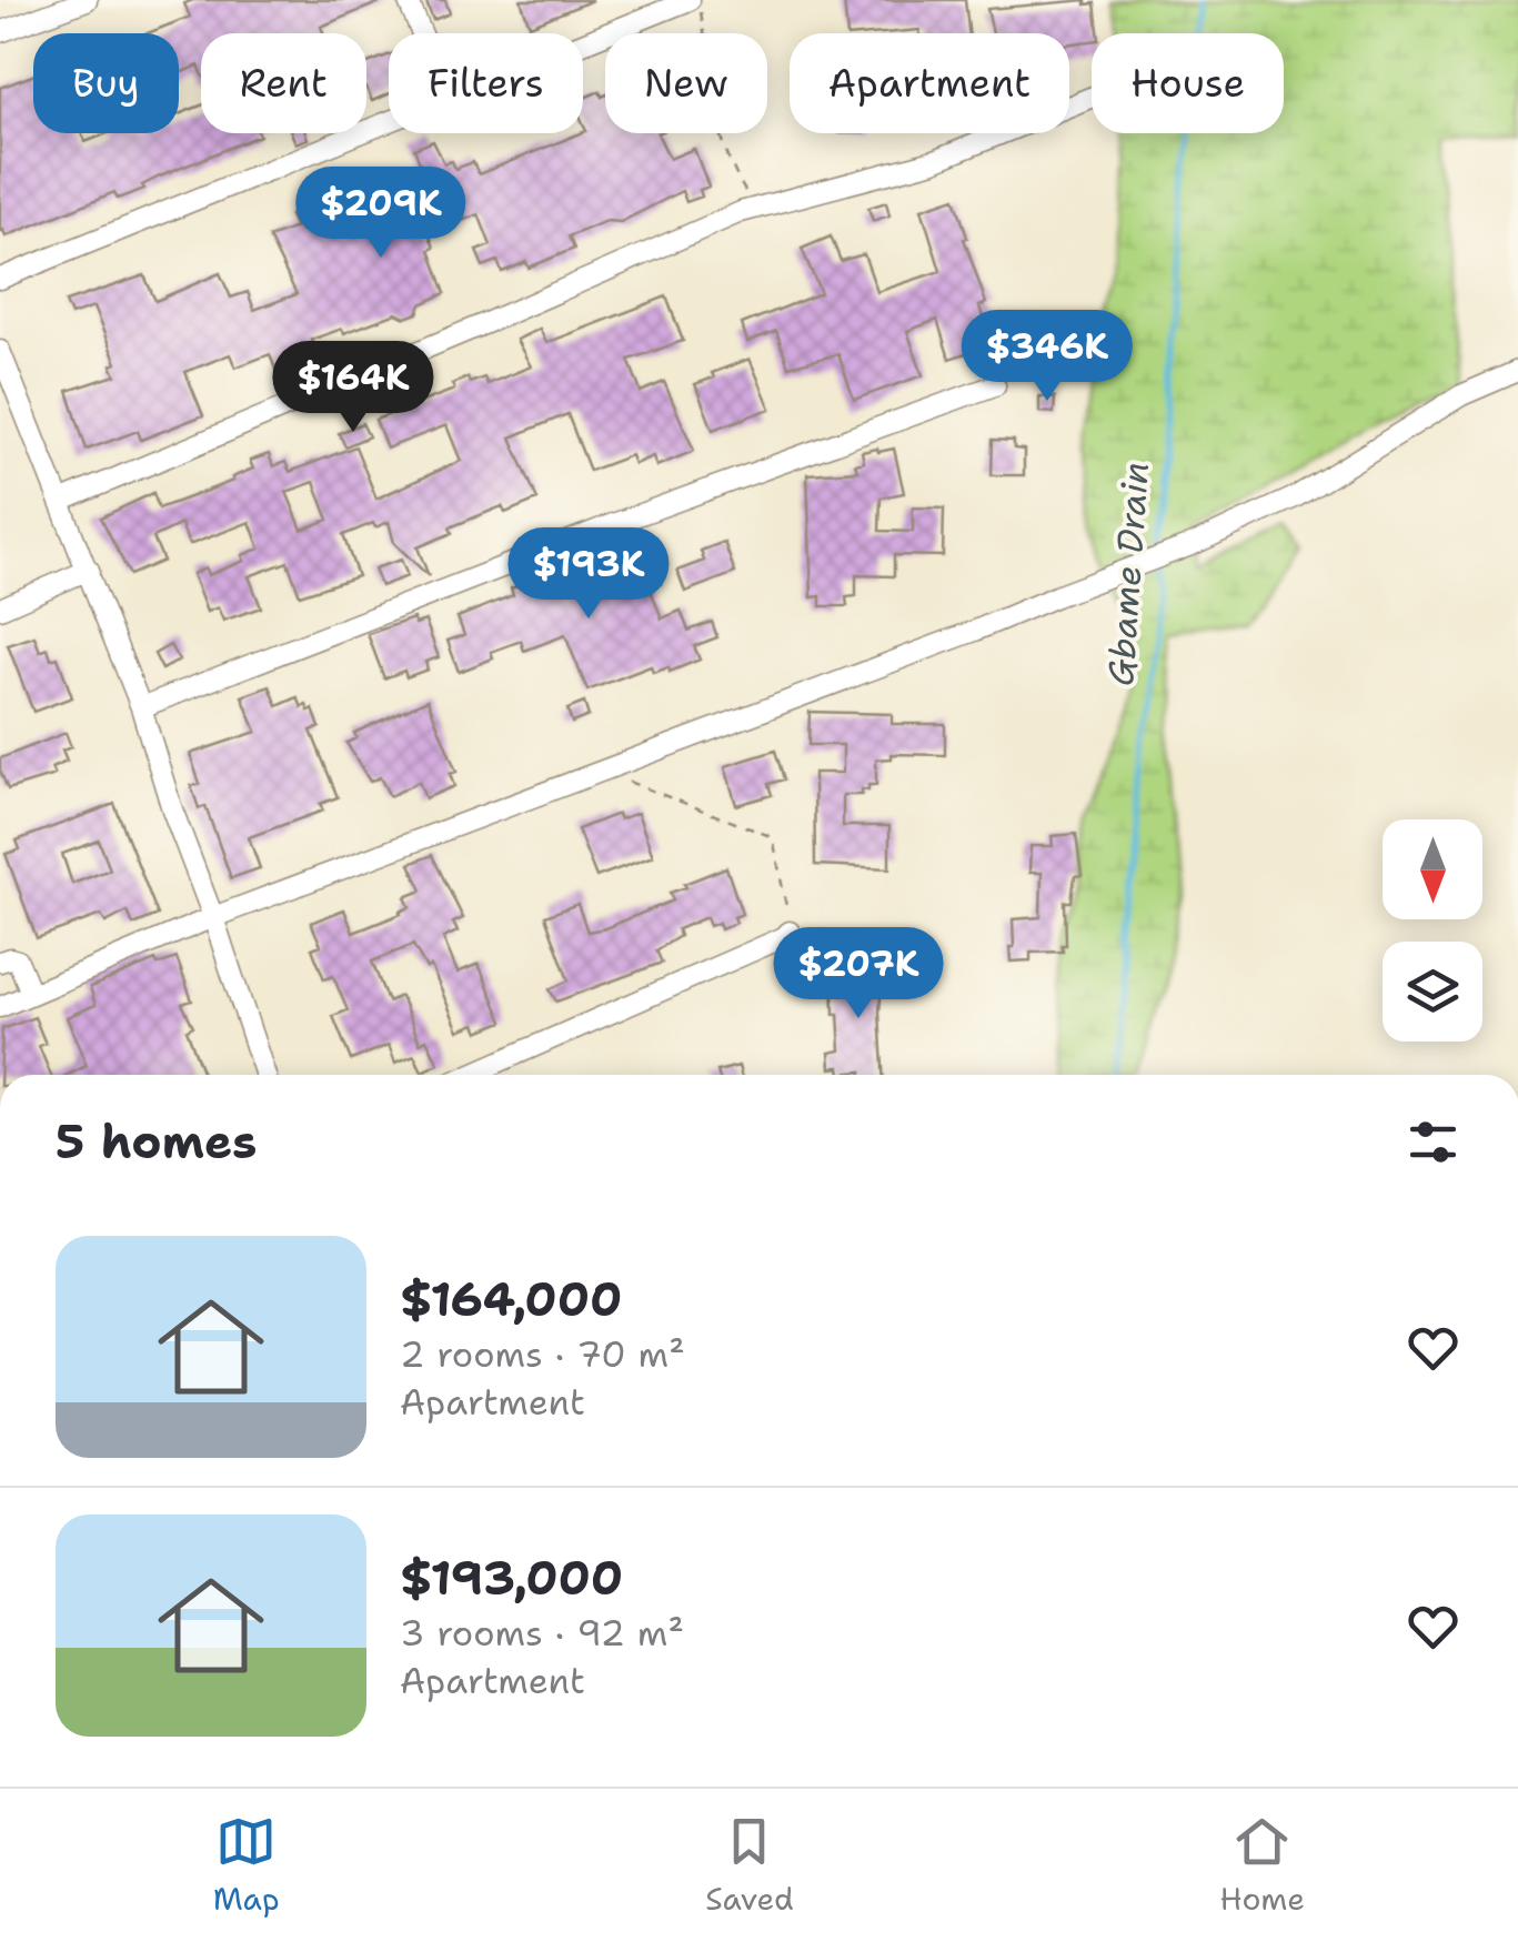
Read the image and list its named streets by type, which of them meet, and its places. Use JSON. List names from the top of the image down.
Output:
{
  "water": ["Gbame Drain"],
  "north": "bottom",
  "page": {
    "chip": [
      "Buy",
      "Rent",
      "Filters",
      "New",
      "Apartment",
      "House"
    ],
    "price": [
      "$209K",
      "$346K",
      "$164K",
      "$193K",
      "$207K"
    ],
    "heading": "5 homes",
    "list": [
      {
        "name": "$164,000",
        "note": "2 rooms · 70 m² · Apartment"
      },
      {
        "name": "$193,000",
        "note": "3 rooms · 92 m² · Apartment"
      }
    ],
    "tabs": ["Map", "Saved", "Home"]
  }
}
